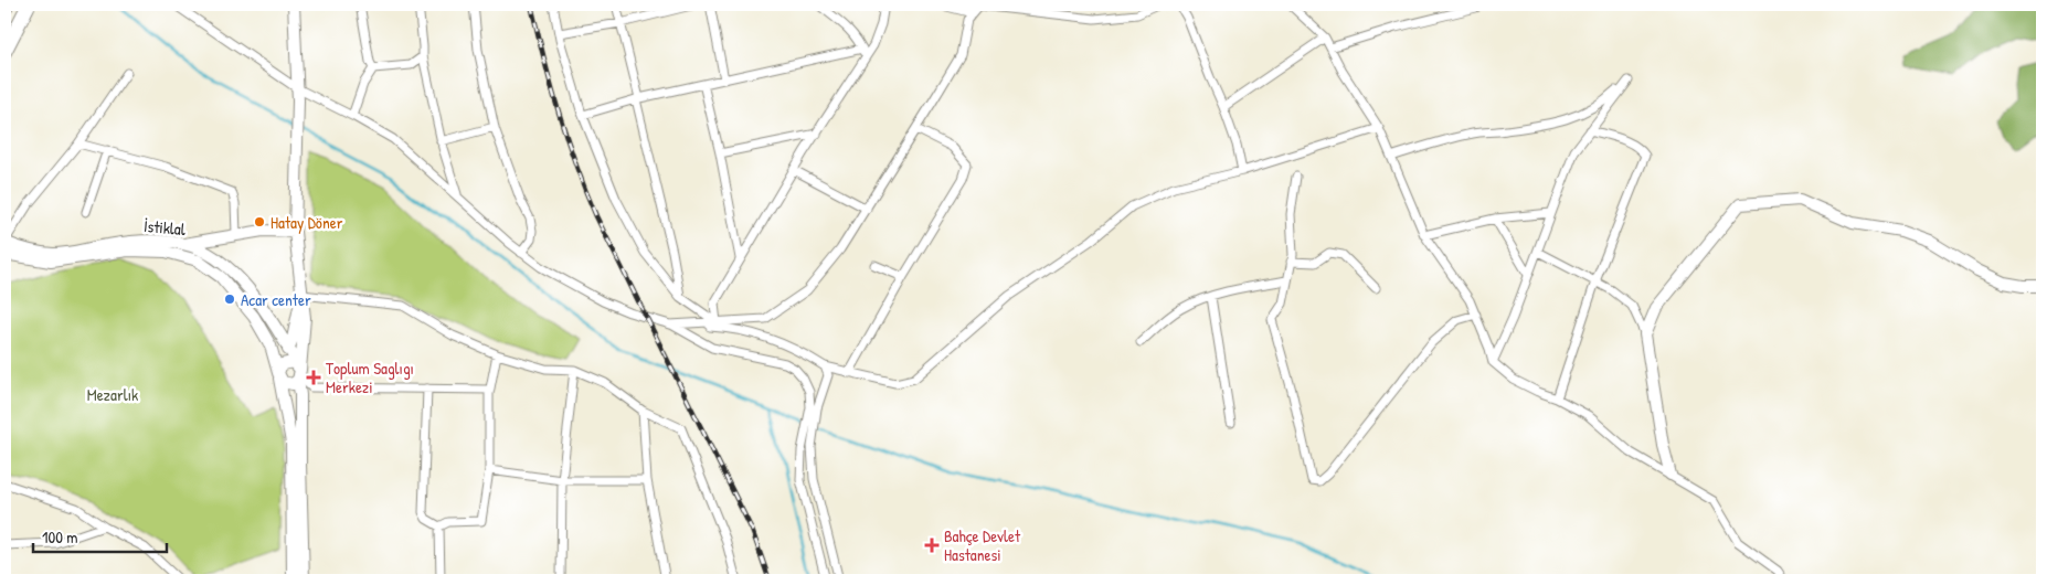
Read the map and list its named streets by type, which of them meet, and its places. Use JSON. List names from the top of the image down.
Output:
{
  "streets": {
    "street": ["İstiklal"]
  },
  "parks": ["Mezarlık"],
  "places": {
    "other": ["Hatay Döner", "Acar center"],
    "health": ["Toplum Saglıgı Merkezi", "Bahçe Devlet Hastanesi"]
  },
  "scale_bar": "100 m"
}
